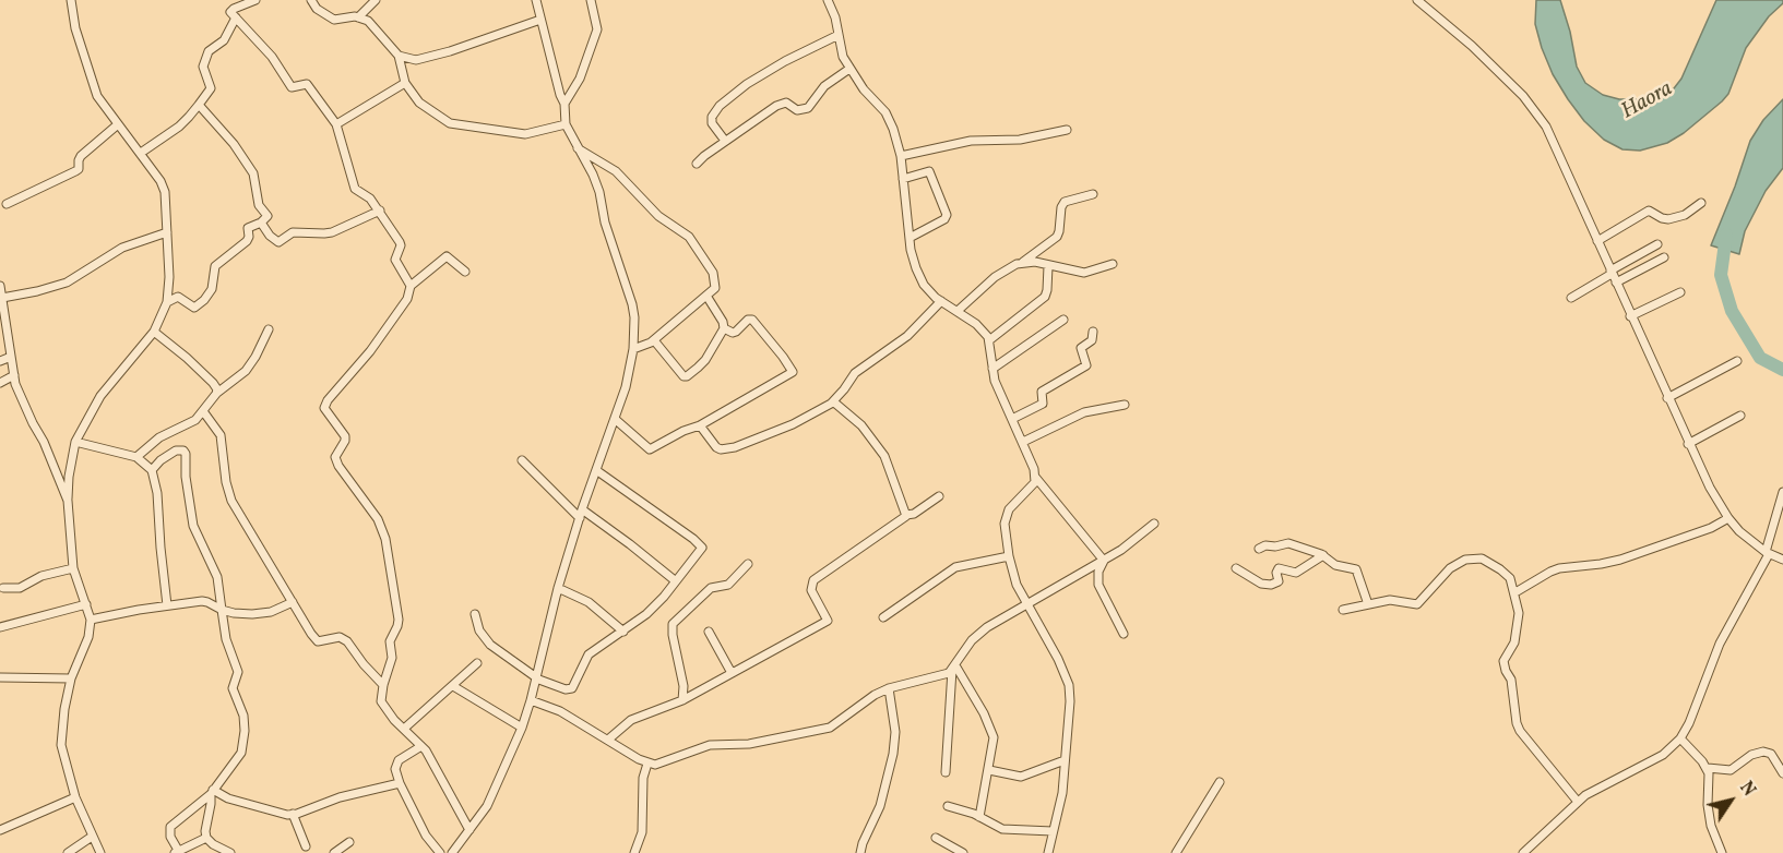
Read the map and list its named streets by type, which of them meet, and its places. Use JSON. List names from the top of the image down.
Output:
{
  "water": ["Haora"],
  "north": "top right"
}
